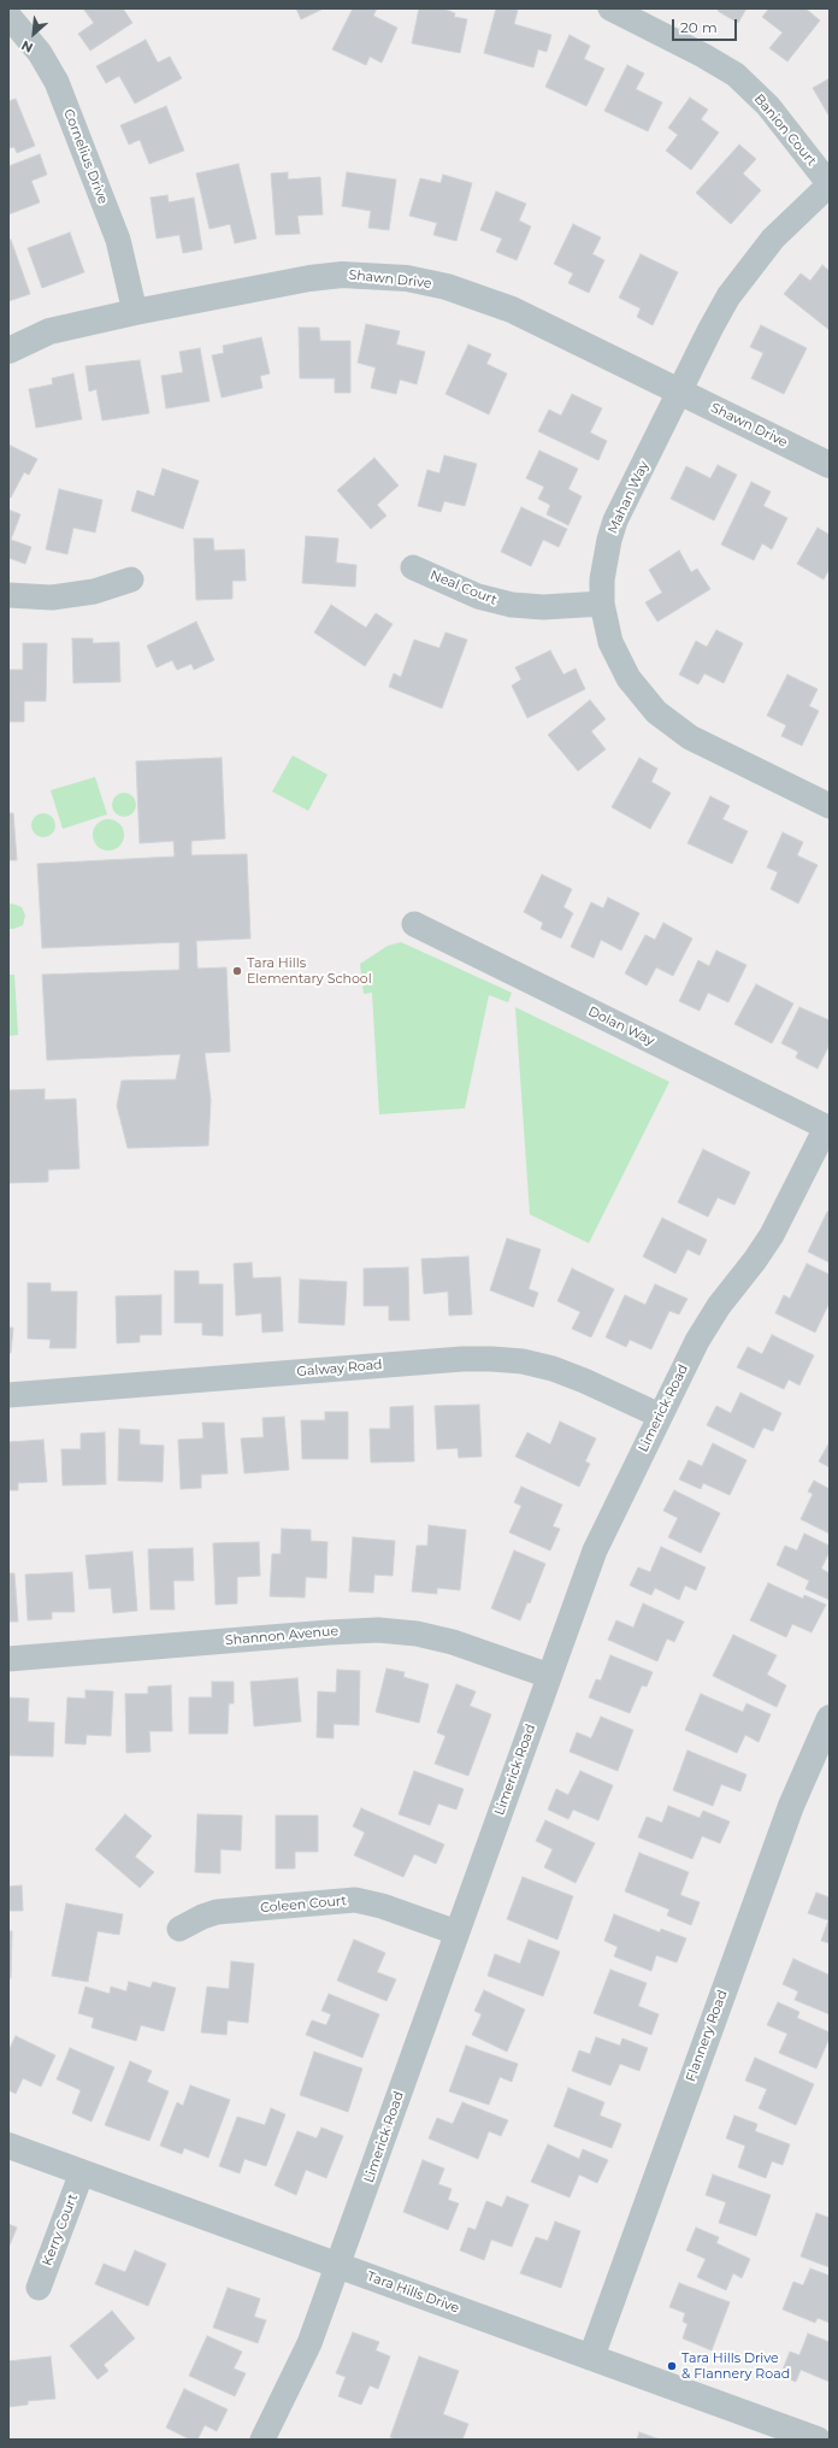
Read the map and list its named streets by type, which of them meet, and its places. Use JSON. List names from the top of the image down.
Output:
{
  "streets": {
    "street": [
      "Banion Court",
      "Cornelius Drive",
      "Shawn Drive",
      "Mahan Way",
      "Neal Court",
      "Dolan Way",
      "Galway Road",
      "Limerick Road",
      "Shannon Avenue",
      "Coleen Court",
      "Flannery Road",
      "Kerry Court",
      "Tara Hills Drive"
    ]
  },
  "crossings": [
    ["Banion Court", "Mahan Way"],
    ["Cornelius Drive", "Shawn Drive"],
    ["Shawn Drive", "Mahan Way"],
    ["Mahan Way", "Neal Court"],
    ["Dolan Way", "Limerick Road"],
    ["Galway Road", "Limerick Road"],
    ["Limerick Road", "Shannon Avenue"],
    ["Limerick Road", "Coleen Court"],
    ["Limerick Road", "Tara Hills Drive"],
    ["Flannery Road", "Tara Hills Drive"],
    ["Kerry Court", "Tara Hills Drive"]
  ],
  "places": ["Tara Hills Elementary School", "Tara Hills Drive & Flannery Road"],
  "scale_bar": "20 m",
  "north": "bottom left"
}
